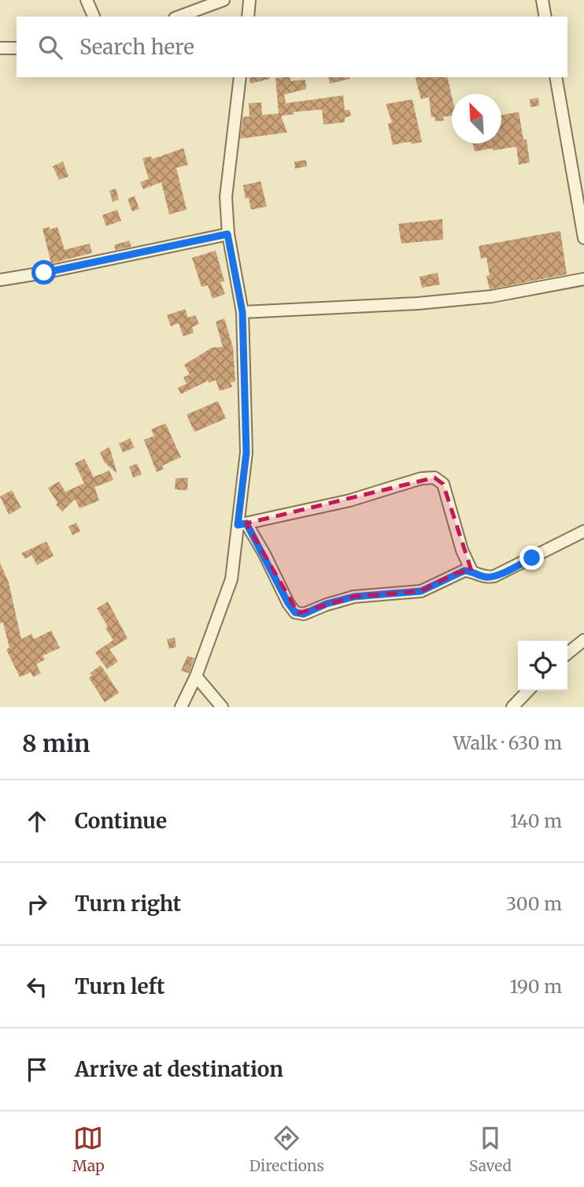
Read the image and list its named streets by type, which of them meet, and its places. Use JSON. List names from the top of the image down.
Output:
{
  "north": "top left",
  "page": {
    "search": "Search here",
    "heading": ["8 min", "Walk · 630 m"],
    "list": [
      ["Continue", "140 m"],
      ["Turn right", "300 m"],
      ["Turn left", "190 m"],
      "Arrive at destination"
    ],
    "nav": ["Map", "Directions", "Saved"]
  }
}
